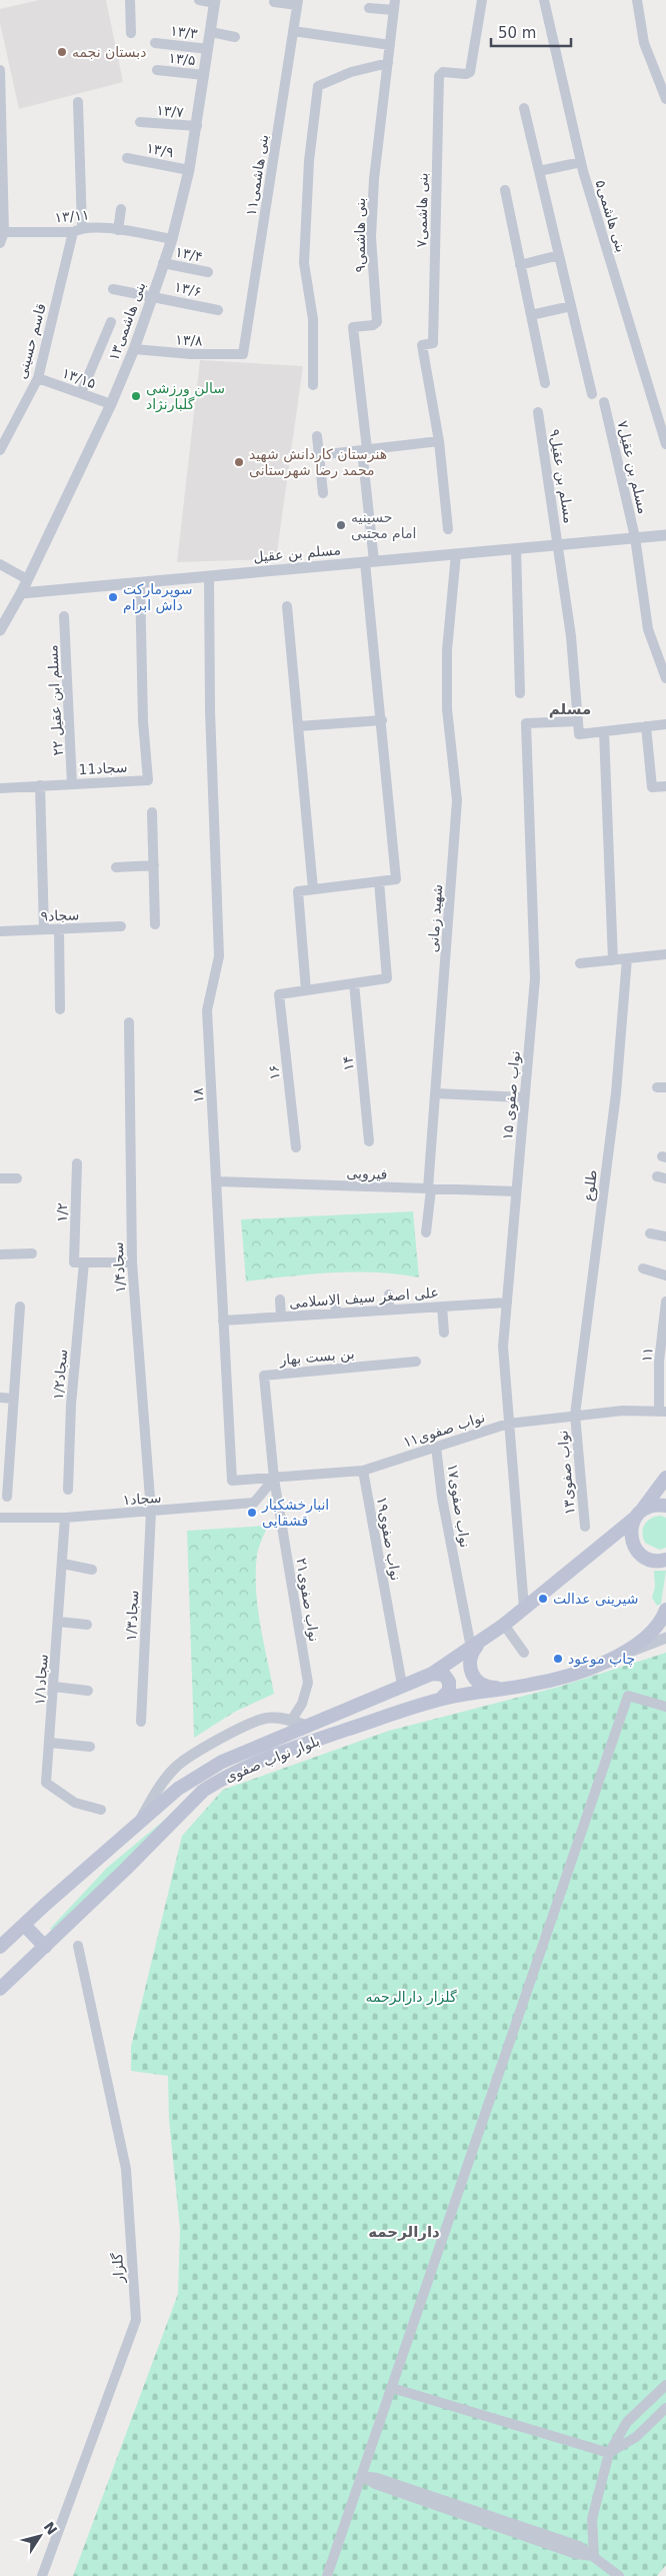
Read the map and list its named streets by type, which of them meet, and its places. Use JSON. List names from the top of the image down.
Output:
{
  "streets": {
    "main road": ["بلوار نواب صفوی"],
    "street": [
      "۱۳/۳",
      "۱۳/۵",
      "۱۳/۷",
      "۱۳/۹",
      "بنی هاشمی۱۱",
      "بنی هاشمی۷",
      "۱۳/۱۱",
      "بنی هاشمی۵",
      "بنی هاشمی۹",
      "۱۳/۴",
      "۱۳/۶",
      "بنی هاشمی۱۳",
      "۱۳/۸",
      "قاسم حسینی",
      "۱۳/۱۵",
      "مسلم بن عقیل۷",
      "مسلم بن عقیل۹",
      "مسلم بن عقیل",
      "مسلم ابن عقیل ۲۲",
      "11سجاد",
      "۹سجاد",
      "شهید زمانی",
      "۱۴",
      "۱۶",
      "۱۸",
      "نواب صفوی ۱۵",
      "فیرویی",
      "طلوع",
      "۱/۲",
      "۱/۴سجاد",
      "علی اصغر سیف الاسلامی",
      "۱۱",
      "بن بست بهار",
      "۱/۲سجاد",
      "۱۱نواب صفوی",
      "۱۳نواب صفوی",
      "۱سجاد",
      "۱۷نواب صفوی",
      "۱۹نواب صفوی",
      "۲۱نواب صفوی",
      "۱/۳سجاد",
      "۱/۱سجاد",
      "گلزار"
    ]
  },
  "crossings": [
    ["۱۳/۳", "بنی هاشمی۱۳"],
    ["۱۳/۵", "بنی هاشمی۱۳"],
    ["۱۳/۷", "بنی هاشمی۱۳"],
    ["۱۳/۹", "بنی هاشمی۱۳"],
    ["بنی هاشمی۱۱", "۱۳/۸"],
    ["۱۳/۱۱", "بنی هاشمی۱۳"],
    ["۱۳/۱۱", "قاسم حسینی"],
    ["۱۳/۴", "بنی هاشمی۱۳"],
    ["۱۳/۶", "بنی هاشمی۱۳"],
    ["بنی هاشمی۱۳", "۱۳/۸"],
    ["بنی هاشمی۱۳", "۱۳/۱۵"],
    ["بنی هاشمی۱۳", "مسلم بن عقیل"],
    ["قاسم حسینی", "۱۳/۱۵"],
    ["مسلم بن عقیل۷", "مسلم بن عقیل"],
    ["مسلم بن عقیل۹", "مسلم بن عقیل"],
    ["مسلم بن عقیل۹", "نواب صفوی ۱۵"],
    ["مسلم بن عقیل", "11سجاد"],
    ["مسلم بن عقیل", "شهید زمانی"],
    ["مسلم بن عقیل", "۱۸"],
    ["مسلم ابن عقیل ۲۲", "11سجاد"],
    ["شهید زمانی", "فیرویی"],
    ["۱۸", "فیرویی"],
    ["۱۸", "علی اصغر سیف الاسلامی"],
    ["۱۸", "۱۱نواب صفوی"],
    ["نواب صفوی ۱۵", "فیرویی"],
    ["نواب صفوی ۱۵", "علی اصغر سیف الاسلامی"],
    ["نواب صفوی ۱۵", "۱۱نواب صفوی"],
    ["نواب صفوی ۱۵", "بلوار نواب صفوی"],
    ["طلوع", "۱۱نواب صفوی"],
    ["طلوع", "۱۳نواب صفوی"],
    ["۱/۲", "۱/۲سجاد"],
    ["۱/۴سجاد", "۱سجاد"],
    ["۱/۴سجاد", "۱/۳سجاد"],
    ["۱۱", "۱۱نواب صفوی"],
    ["بن بست بهار", "۱۱نواب صفوی"],
    ["بن بست بهار", "۱سجاد"],
    ["بن بست بهار", "۲۱نواب صفوی"],
    ["۱۱نواب صفوی", "۱۳نواب صفوی"],
    ["۱۱نواب صفوی", "۱سجاد"],
    ["۱۱نواب صفوی", "۱۷نواب صفوی"],
    ["۱۱نواب صفوی", "۱۹نواب صفوی"],
    ["۱۱نواب صفوی", "۲۱نواب صفوی"],
    ["۱سجاد", "۲۱نواب صفوی"],
    ["۱سجاد", "۱/۳سجاد"],
    ["۱سجاد", "۱/۱سجاد"],
    ["۱۷نواب صفوی", "بلوار نواب صفوی"],
    ["۱۹نواب صفوی", "بلوار نواب صفوی"]
  ],
  "districts": ["مسلم", "دارالرحمه"],
  "parks": ["گلزار دارالرحمه"],
  "places": [
    "دبستان نجمه",
    "سالن ورزشی گلبارنژاد",
    "هنرستان کاردانش شهید محمد رضا شهرستانی",
    "حسینیه امام مجتبی",
    "سوپرمارکت داش ابرام",
    "انبارخشکبار قشقایی",
    "شیرینی عدالت",
    "چاپ موعود"
  ],
  "scale_bar": "50 m",
  "north": "top right"
}
